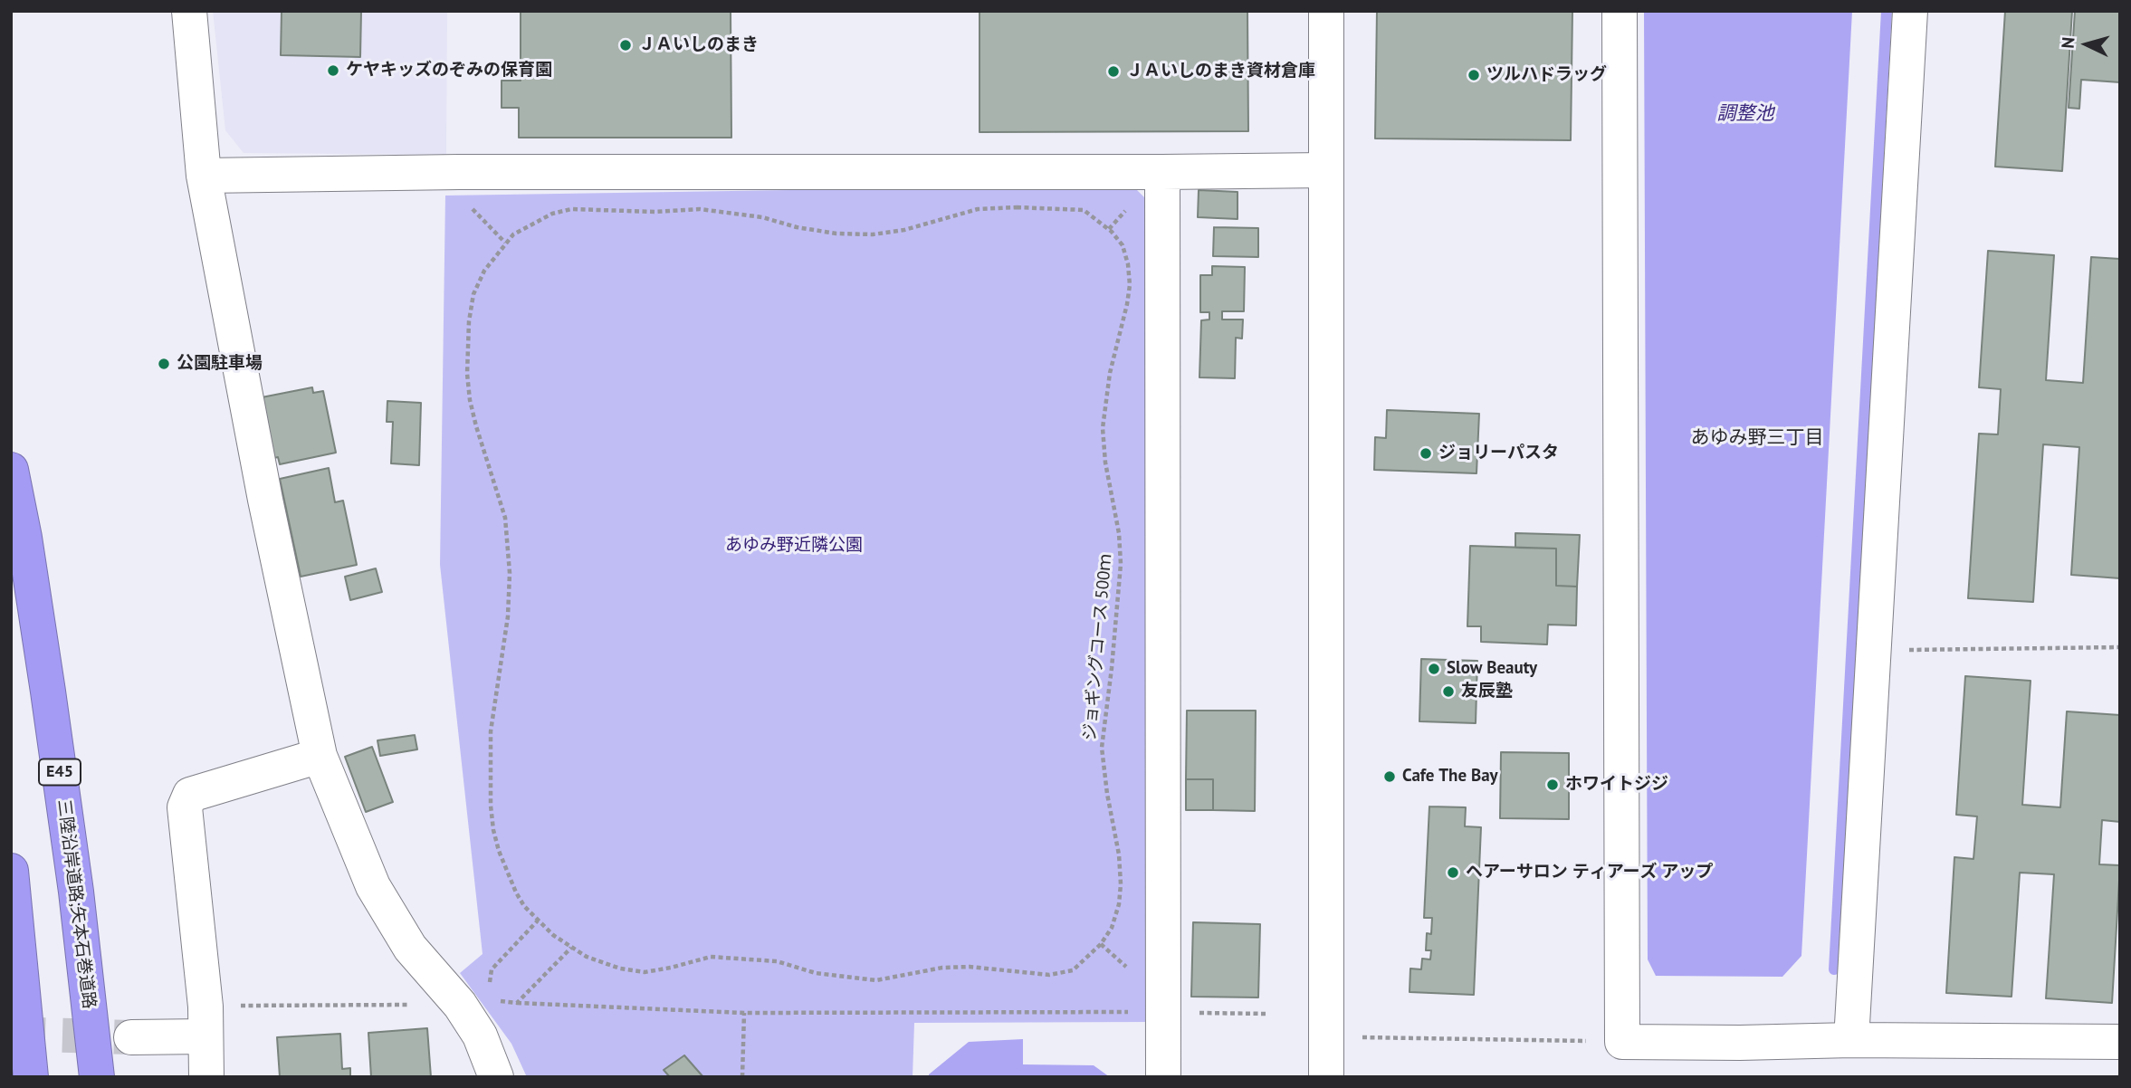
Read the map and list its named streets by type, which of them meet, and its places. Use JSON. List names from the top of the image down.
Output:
{
  "streets": {
    "highway": ["E45", "三陸沿岸道路;矢本石巻道路"],
    "path": ["ジョギングコース 500ｍ"]
  },
  "districts": ["あゆみ野三丁目"],
  "water": ["調整池"],
  "parks": ["あゆみ野近隣公園"],
  "places": [
    "ＪＡいしのまき",
    "ケヤキッズのぞみの保育園",
    "ＪＡいしのまき資材倉庫",
    "ツルハドラッグ",
    "公園駐車場",
    "ジョリーパスタ",
    "Slow Beauty",
    "友辰塾",
    "Cafe The Bay",
    "ホワイトジジ",
    "ヘアーサロン ティアーズ アップ"
  ],
  "north": "left"
}
